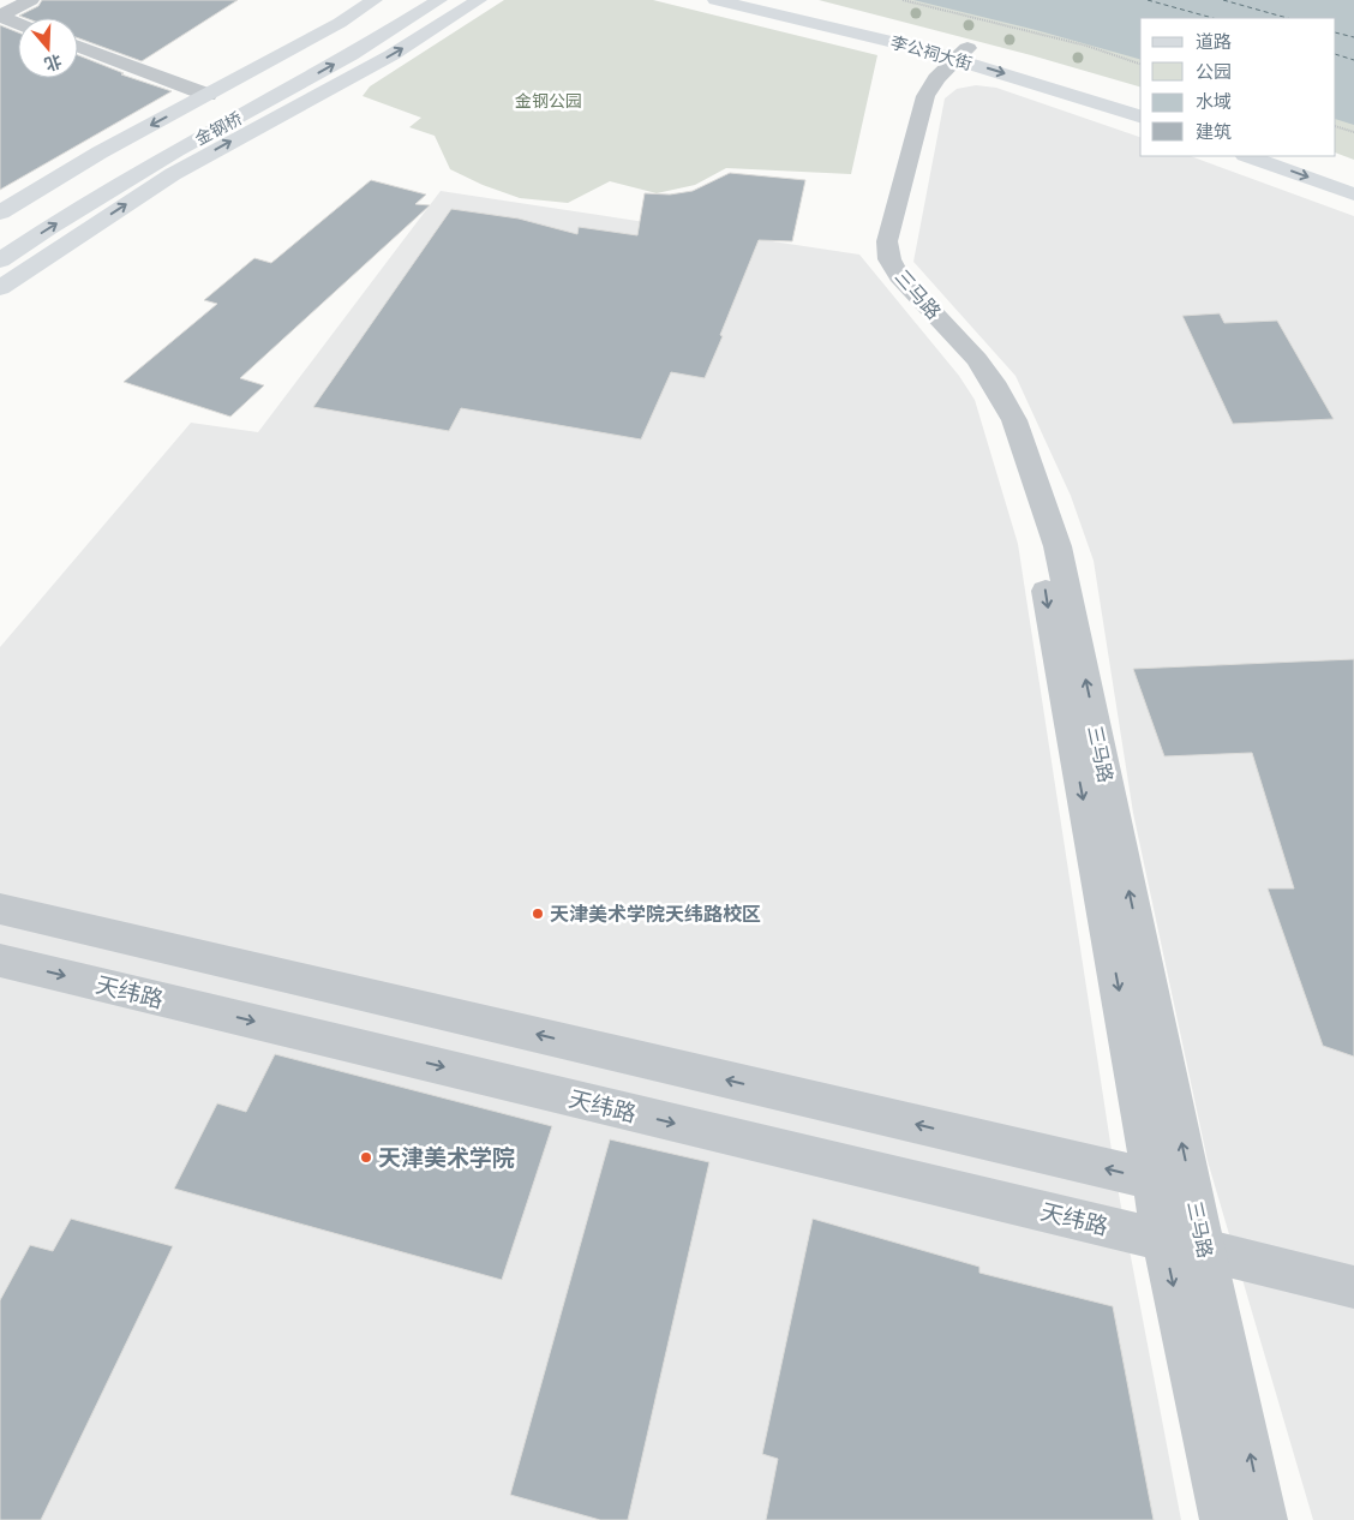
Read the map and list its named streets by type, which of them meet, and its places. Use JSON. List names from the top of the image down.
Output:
{
  "streets": {
    "main road": ["李公祠大街", "金钢桥"],
    "street": ["三马路", "天纬路"]
  },
  "crossings": [
    ["李公祠大街", "三马路"],
    ["三马路", "天纬路"]
  ],
  "parks": ["金钢公园"],
  "places": ["天津美术学院天纬路校区", "天津美术学院"],
  "legend": [
    "道路",
    "公园",
    "水域",
    "建筑"
  ],
  "north": "bottom"
}
